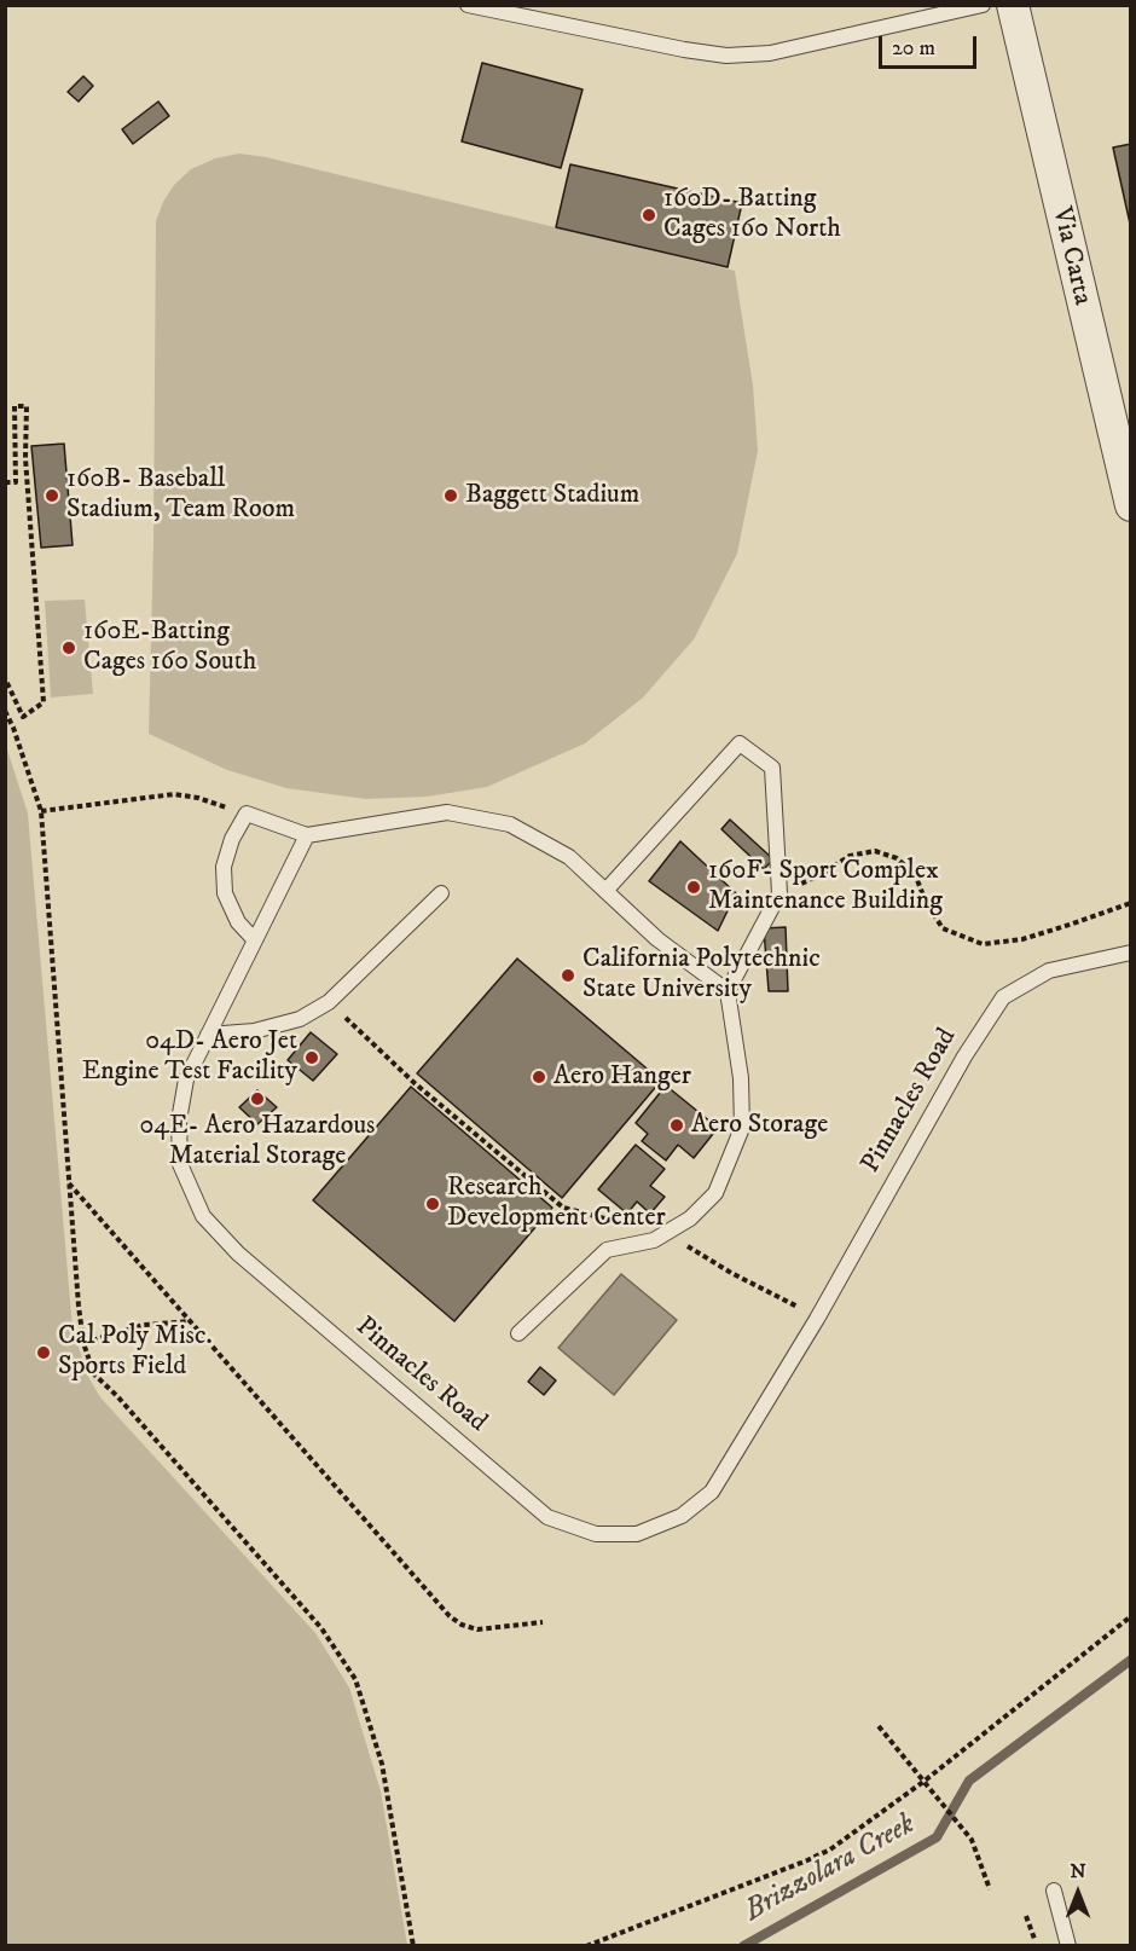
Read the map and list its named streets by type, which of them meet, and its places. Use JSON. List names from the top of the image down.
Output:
{
  "streets": {
    "street": ["Via Carta"],
    "lane": ["Pinnacles Road"]
  },
  "water": ["Brizzolara Creek"],
  "places": [
    "160D- Batting Cages 160 North",
    "160B- Baseball Stadium, Team Room",
    "Baggett Stadium",
    "160E-Batting Cages 160 South",
    "160F- Sport Complex Maintenance Building",
    "California Polytechnic State University",
    "04D- Aero Jet Engine Test Facility",
    "Aero Hanger",
    "04E- Aero Hazardous Material Storage",
    "Aero Storage",
    "Research Development Center",
    "Cal Poly Misc. Sports Field"
  ],
  "scale_bar": "20 m",
  "north": "top"
}
